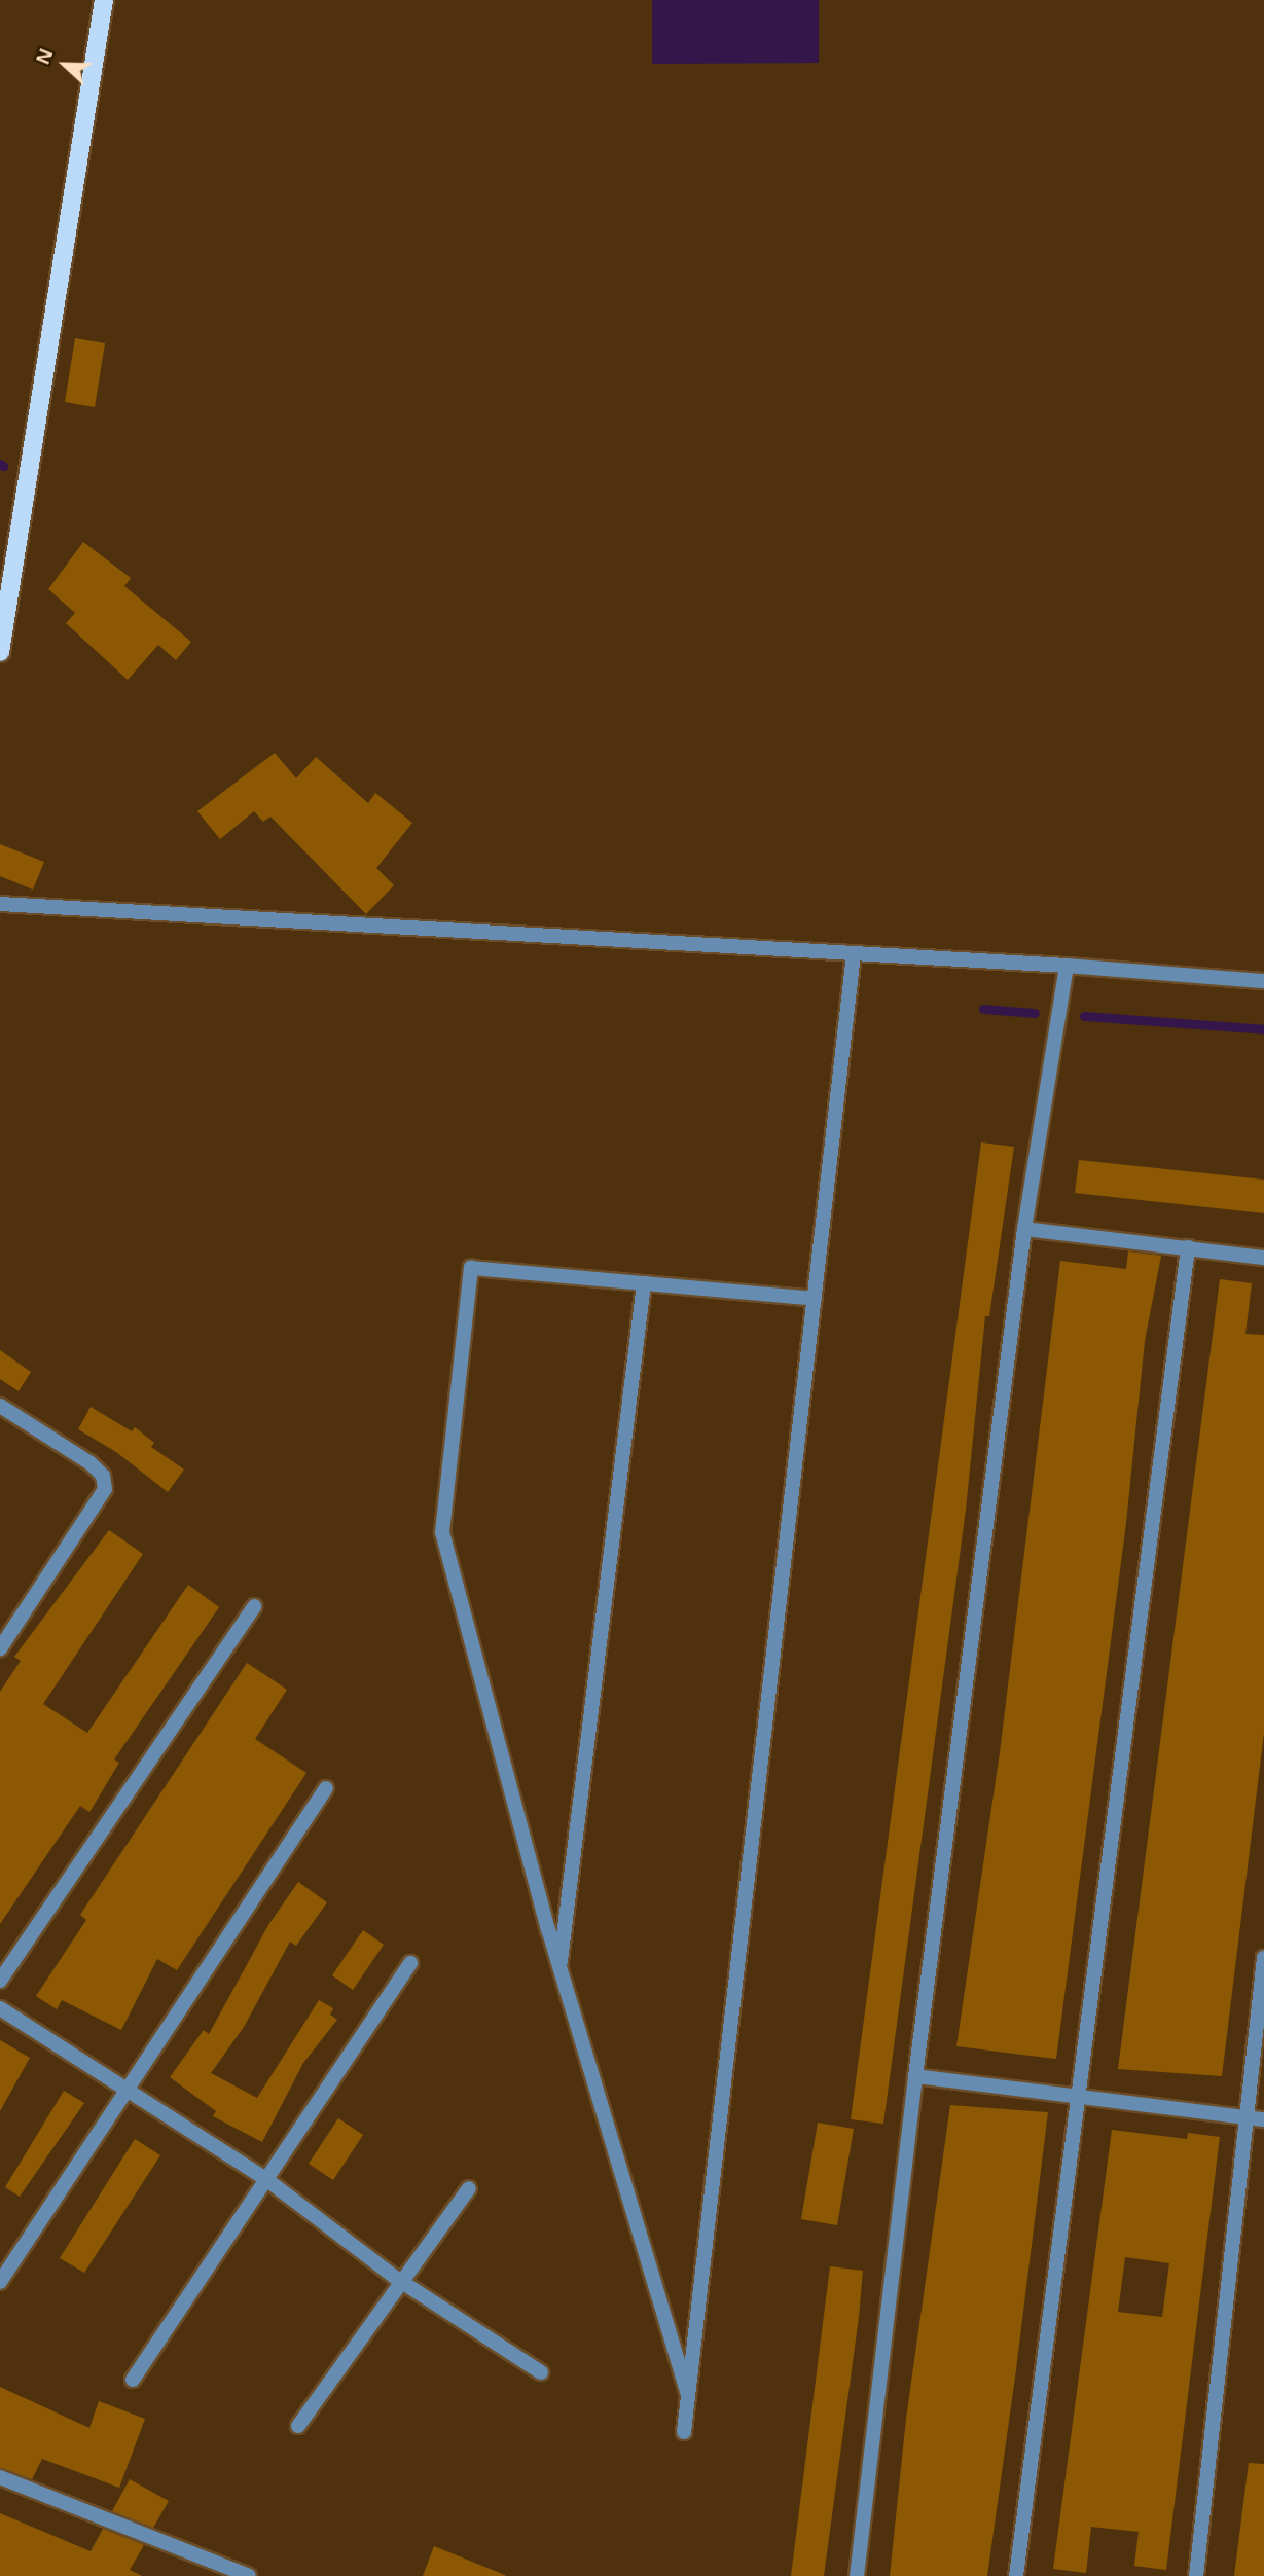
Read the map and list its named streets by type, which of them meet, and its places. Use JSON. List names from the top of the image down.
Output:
{
  "north": "left"
}
